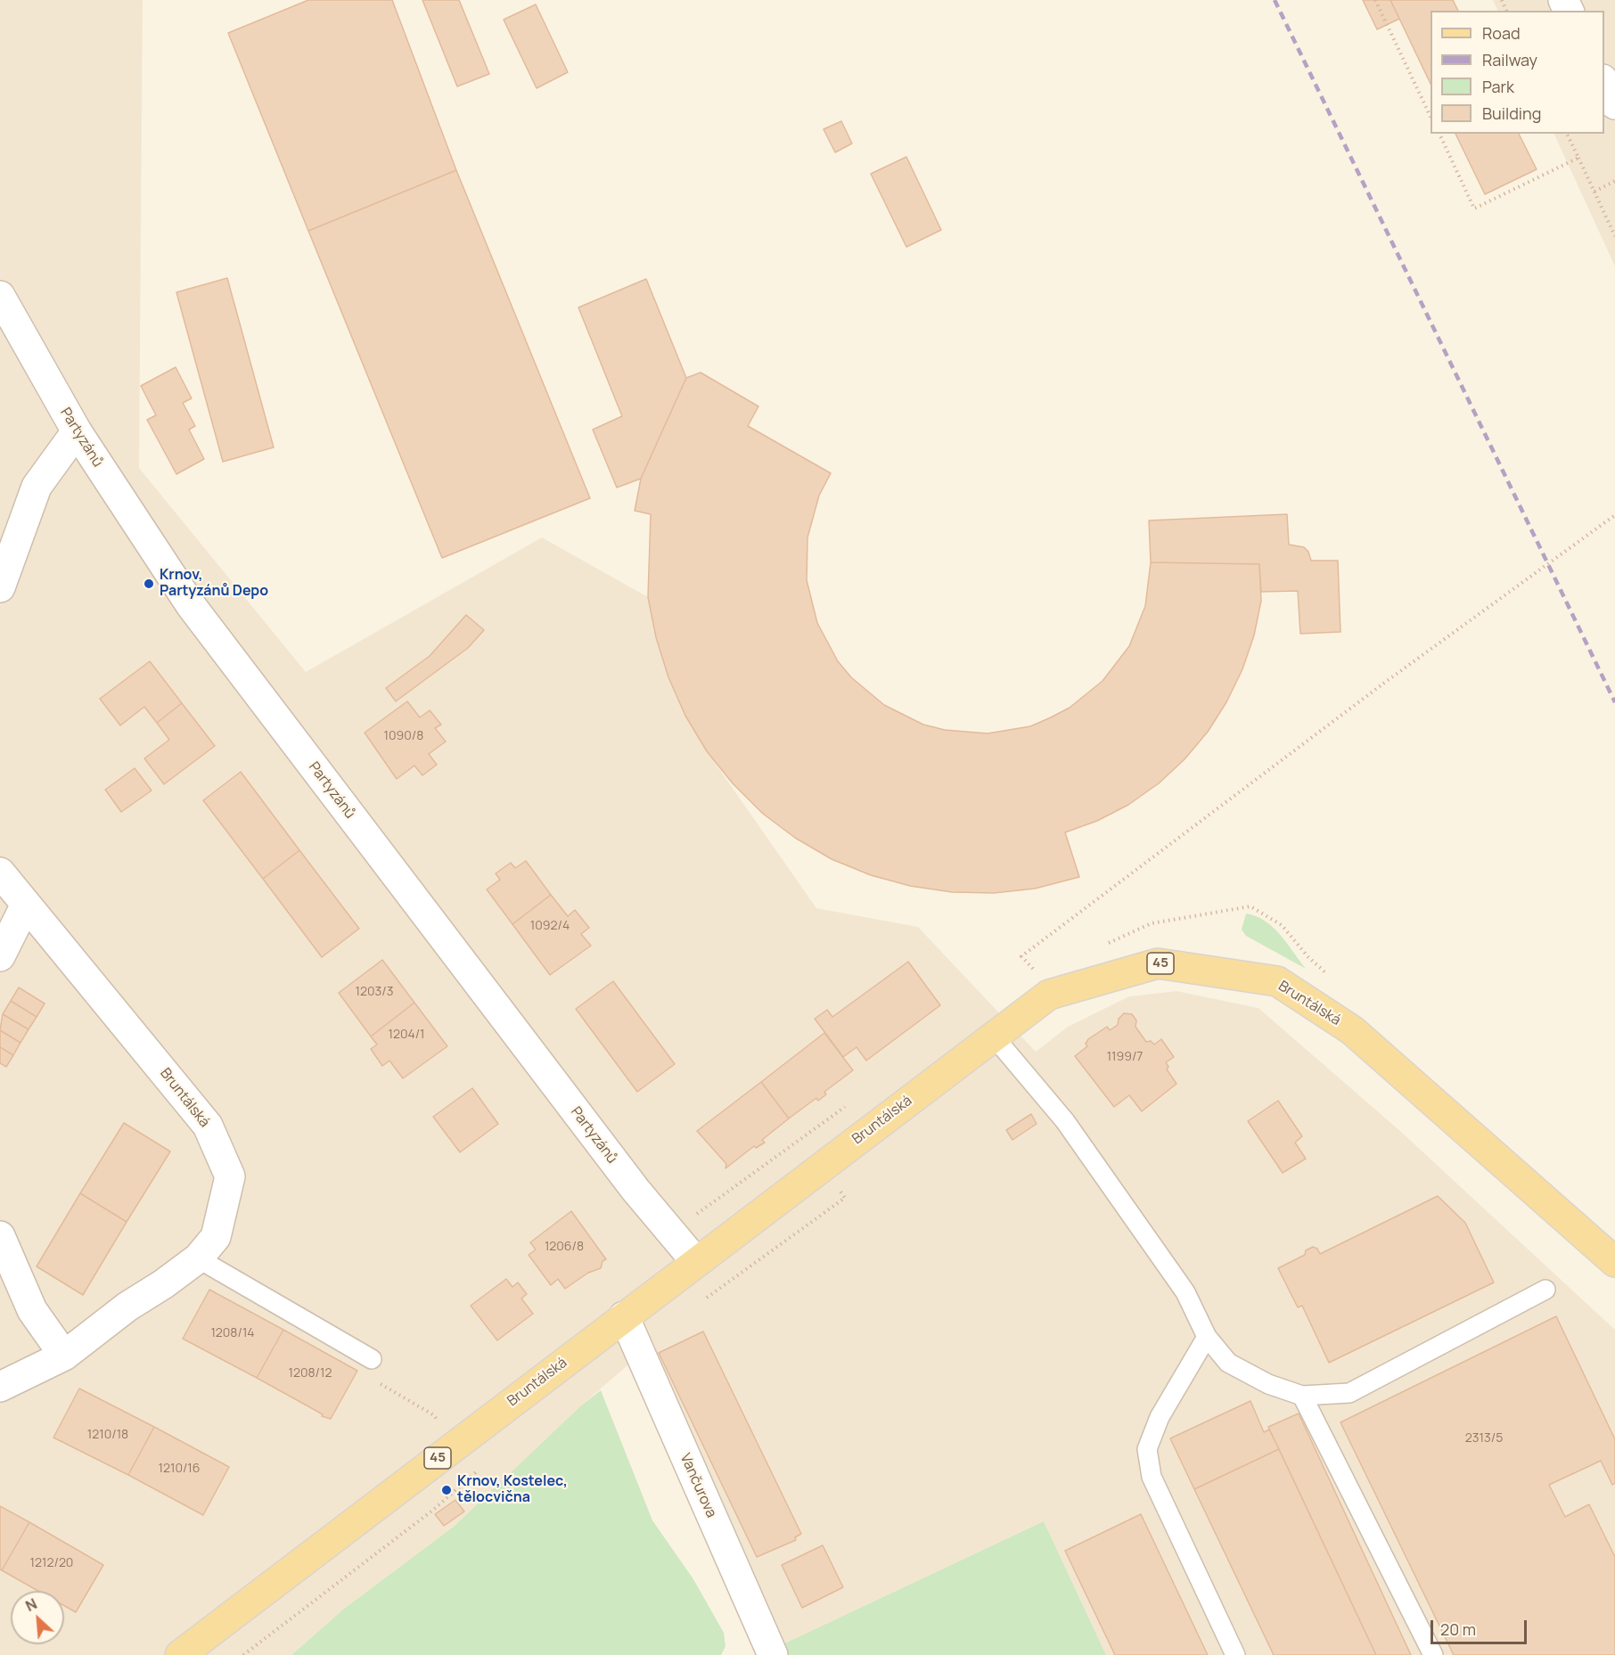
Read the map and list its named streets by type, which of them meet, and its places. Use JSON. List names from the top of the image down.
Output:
{
  "streets": {
    "main road": ["45", "Bruntálská"],
    "street": ["Partyzánů", "Vančurova"]
  },
  "crossings": [
    ["Partyzánů", "Bruntálská"],
    ["Bruntálská", "Vančurova"]
  ],
  "places": ["Krnov, Partyzánů Depo", "Krnov, Kostelec, tělocvična"],
  "house_numbers": [
    "1090/8",
    "1092/4",
    "1203/3",
    "1204/1",
    "1199/7",
    "1206/8",
    "1208/14",
    "1208/12",
    "1210/18",
    "2313/5",
    "1210/16",
    "1212/20"
  ],
  "legend": [
    "Road",
    "Railway",
    "Park",
    "Building"
  ],
  "scale_bar": "20 m",
  "north": "top left"
}
